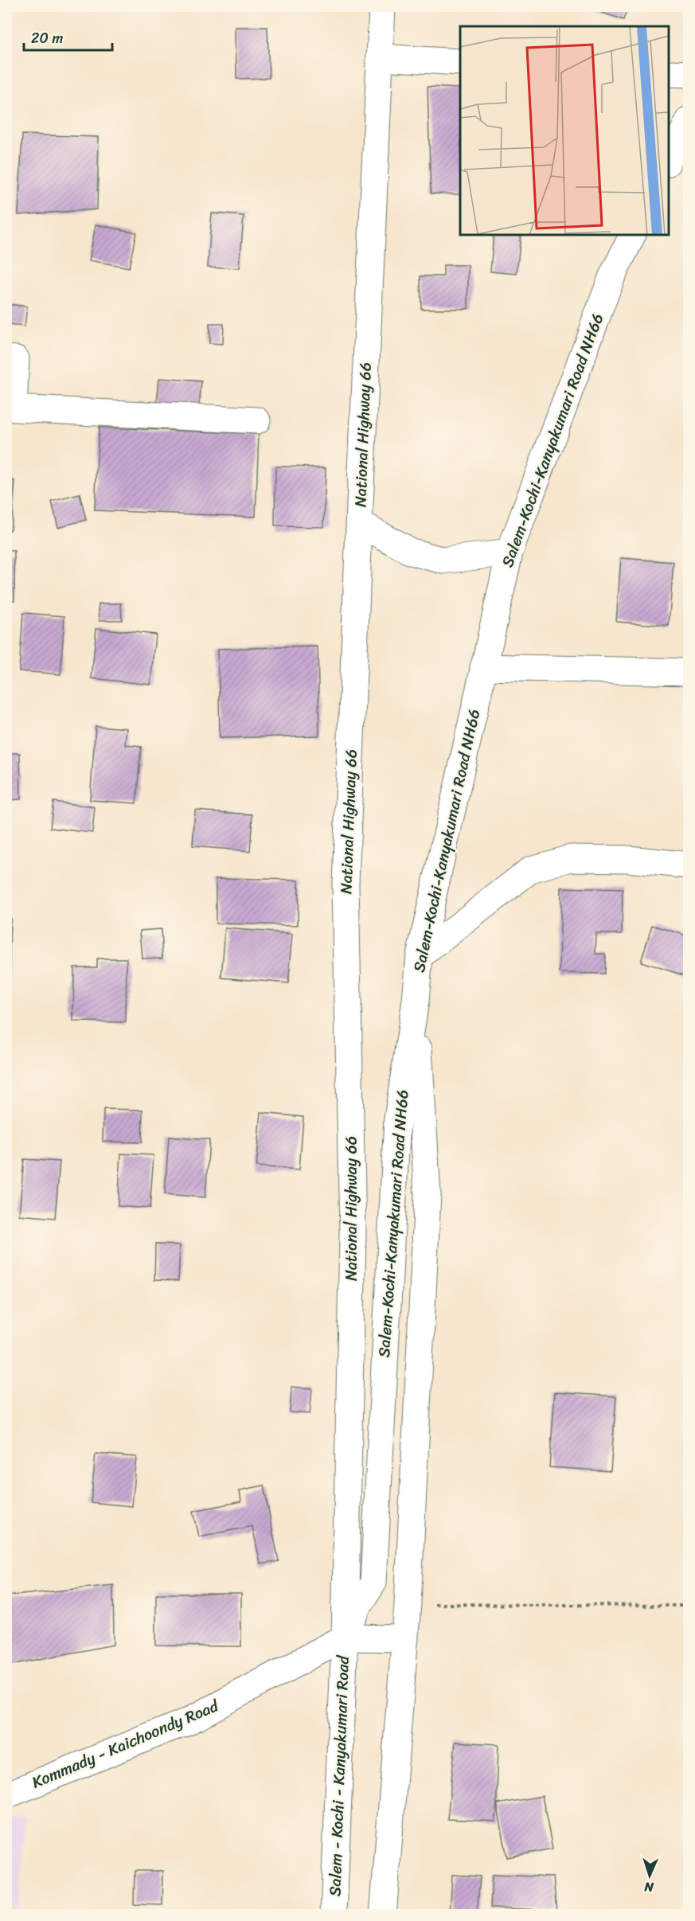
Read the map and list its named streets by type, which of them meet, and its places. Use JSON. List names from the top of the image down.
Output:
{
  "streets": {
    "main road": [
      "National Highway 66",
      "Salem-Kochi-Kanyakumari Road NH66",
      "Kommady - Kaichoondy Road",
      "Salem - Kochi - Kanyakumari Road"
    ]
  },
  "crossings": [
    ["National Highway 66", "Salem-Kochi-Kanyakumari Road NH66"],
    ["National Highway 66", "Kommady - Kaichoondy Road"],
    ["National Highway 66", "Salem - Kochi - Kanyakumari Road"],
    ["Salem-Kochi-Kanyakumari Road NH66", "Kommady - Kaichoondy Road"],
    ["Salem-Kochi-Kanyakumari Road NH66", "Salem - Kochi - Kanyakumari Road"],
    ["Kommady - Kaichoondy Road", "Salem - Kochi - Kanyakumari Road"]
  ],
  "scale_bar": "20 m",
  "north": "bottom"
}
